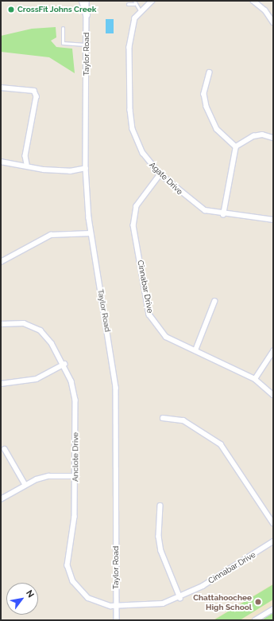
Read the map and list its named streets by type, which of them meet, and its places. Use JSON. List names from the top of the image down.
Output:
{
  "streets": {
    "street": [
      "Taylor Road",
      "Agate Drive",
      "Cinnabar Drive",
      "Anclote Drive"
    ]
  },
  "crossings": [
    ["Taylor Road", "Cinnabar Drive"],
    ["Taylor Road", "Anclote Drive"],
    ["Agate Drive", "Cinnabar Drive"],
    ["Cinnabar Drive", "Anclote Drive"]
  ],
  "places": ["CrossFit Johns Creek", "Chattahoochee High School"],
  "north": "top right"
}
